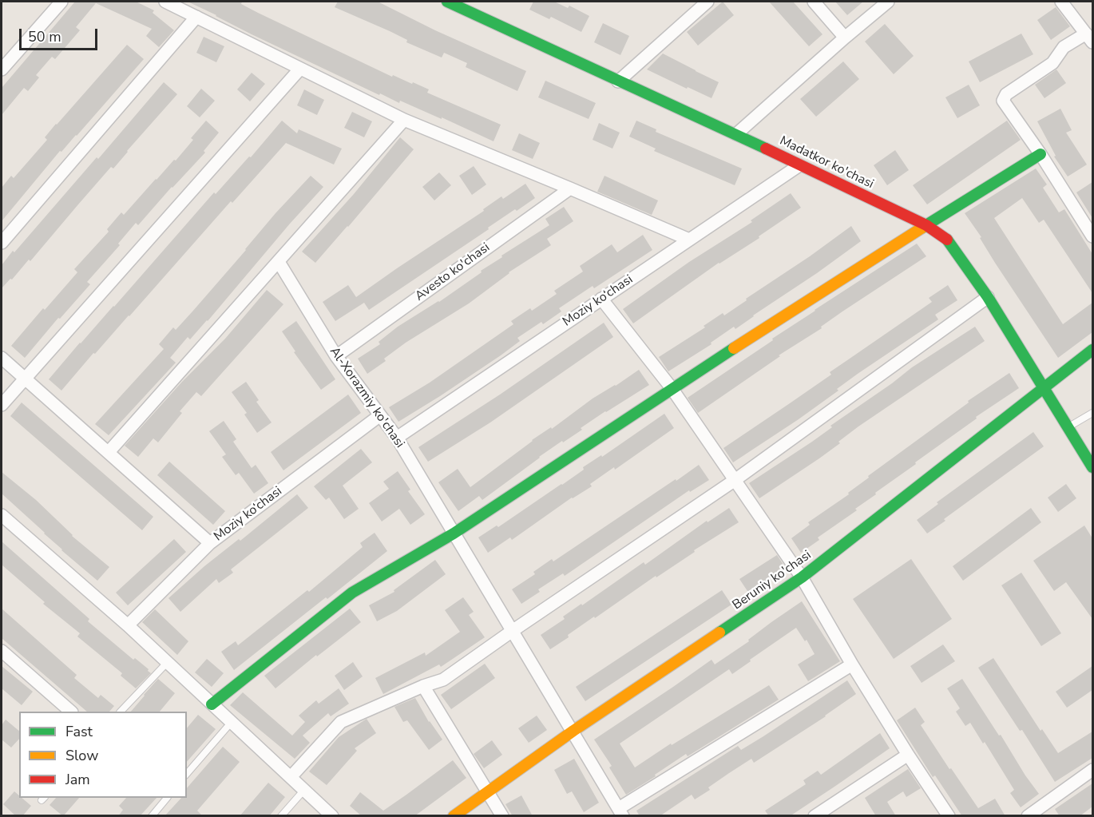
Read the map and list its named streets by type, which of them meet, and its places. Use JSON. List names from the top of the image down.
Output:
{
  "streets": {
    "street": [
      "Madatkor ko'chasi",
      "Avesto ko'chasi",
      "Moziy ko‘chasi",
      "Al-Xorazmiy ko'chasi",
      "Beruniy ko'chasi"
    ]
  },
  "crossings": [
    ["Madatkor ko'chasi", "Moziy ko‘chasi"],
    ["Madatkor ko'chasi", "Beruniy ko'chasi"],
    ["Avesto ko'chasi", "Al-Xorazmiy ko'chasi"],
    ["Moziy ko‘chasi", "Al-Xorazmiy ko'chasi"],
    ["Al-Xorazmiy ko'chasi", "Beruniy ko'chasi"]
  ],
  "legend": ["Fast", "Slow", "Jam"],
  "scale_bar": "50 m"
}
